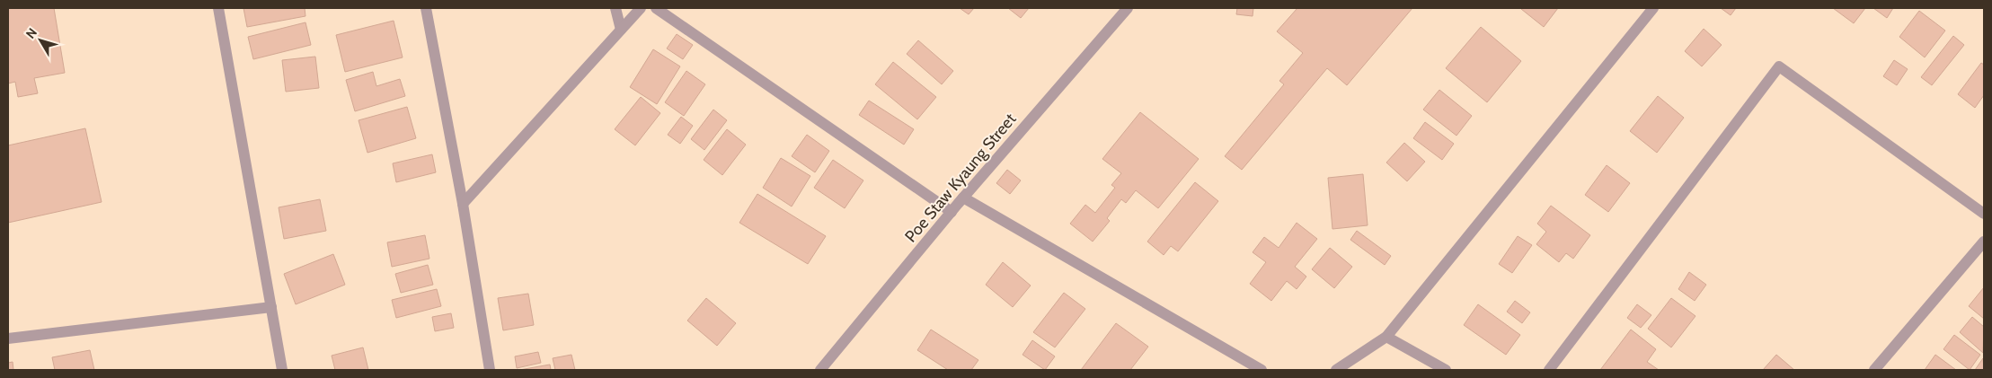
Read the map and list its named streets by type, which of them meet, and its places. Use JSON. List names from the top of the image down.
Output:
{
  "streets": {
    "street": ["Poe Staw Kyaung Street"]
  },
  "north": "top left"
}
